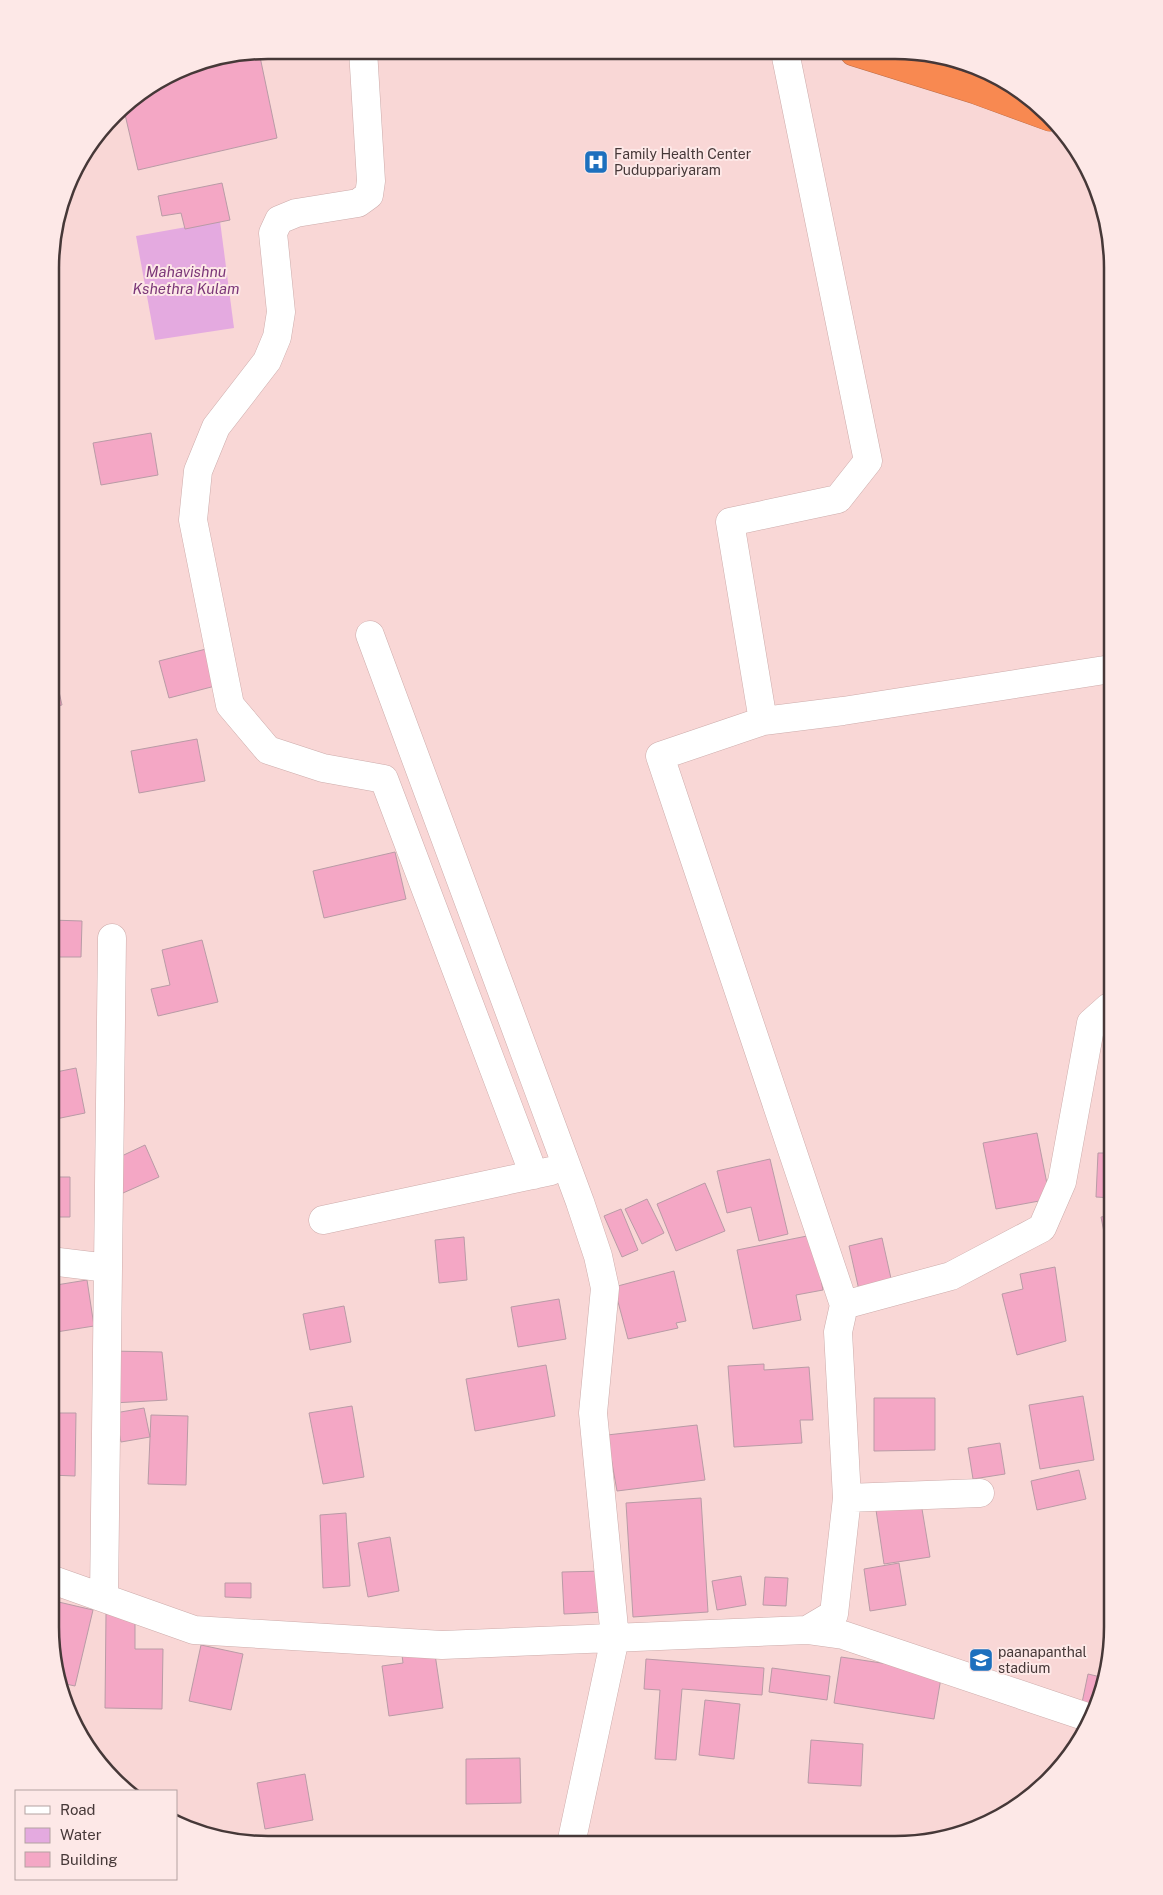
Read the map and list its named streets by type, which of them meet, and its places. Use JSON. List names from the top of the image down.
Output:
{
  "water": ["Mahavishnu Kshethra Kulam"],
  "places": {
    "hospital": ["Family Health Center Puduppariyaram"],
    "school or university": ["paanapanthal stadium"]
  },
  "legend": ["Road", "Water", "Building"]
}
